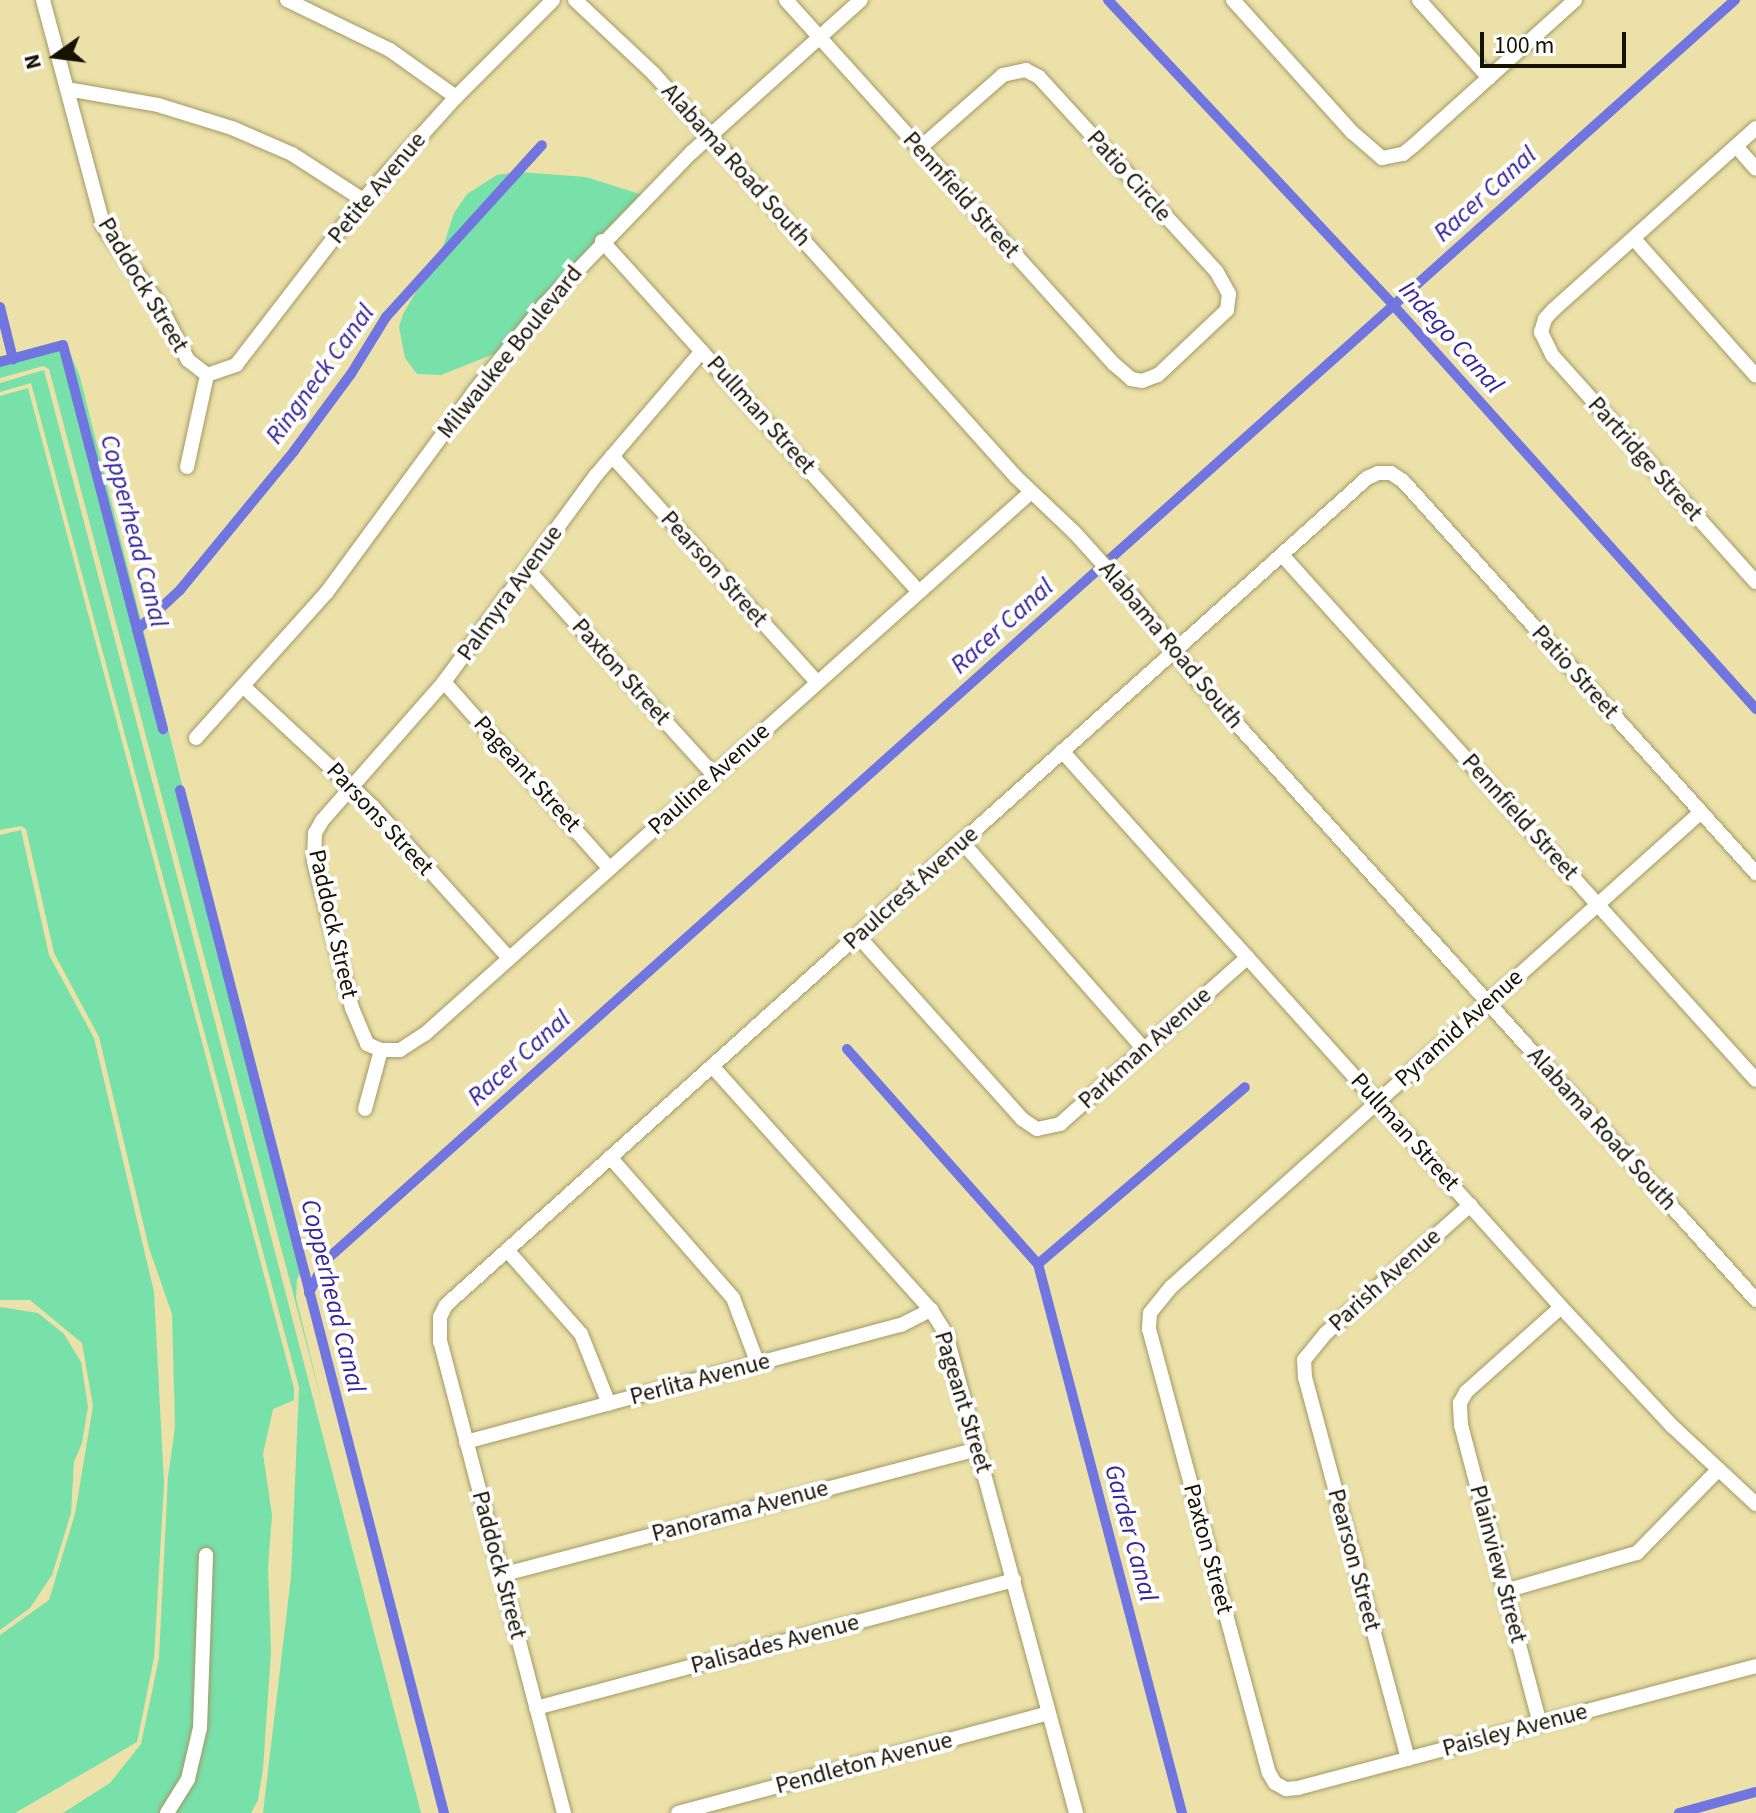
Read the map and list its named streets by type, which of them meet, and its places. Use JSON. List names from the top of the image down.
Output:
{
  "streets": {
    "street": [
      "Alabama Road South",
      "Patio Circle",
      "Petite Avenue",
      "Pennfield Street",
      "Paddock Street",
      "Milwaukee Boulevard",
      "Pullman Street",
      "Partridge Street",
      "Pearson Street",
      "Palmyra Avenue",
      "Paxton Street",
      "Patio Street",
      "Pageant Street",
      "Pauline Avenue",
      "Parsons Street",
      "Paulcrest Avenue",
      "Pyramid Avenue",
      "Parkman Avenue",
      "Parish Avenue",
      "Perlita Avenue",
      "Panorama Avenue",
      "Plainview Street",
      "Palisades Avenue",
      "Paisley Avenue",
      "Pendleton Avenue"
    ]
  },
  "crossings": [
    ["Alabama Road South", "Milwaukee Boulevard"],
    ["Alabama Road South", "Pauline Avenue"],
    ["Alabama Road South", "Paulcrest Avenue"],
    ["Alabama Road South", "Pyramid Avenue"],
    ["Patio Circle", "Pennfield Street"],
    ["Petite Avenue", "Paddock Street"],
    ["Pennfield Street", "Milwaukee Boulevard"],
    ["Pennfield Street", "Paulcrest Avenue"],
    ["Pennfield Street", "Pyramid Avenue"],
    ["Paddock Street", "Palmyra Avenue"],
    ["Paddock Street", "Pauline Avenue"],
    ["Paddock Street", "Paulcrest Avenue"],
    ["Paddock Street", "Perlita Avenue"],
    ["Paddock Street", "Panorama Avenue"],
    ["Paddock Street", "Palisades Avenue"],
    ["Milwaukee Boulevard", "Pullman Street"],
    ["Milwaukee Boulevard", "Parsons Street"],
    ["Pullman Street", "Palmyra Avenue"],
    ["Pullman Street", "Pauline Avenue"],
    ["Pullman Street", "Paulcrest Avenue"],
    ["Pullman Street", "Pyramid Avenue"],
    ["Pullman Street", "Parkman Avenue"],
    ["Pullman Street", "Parish Avenue"],
    ["Pullman Street", "Plainview Street"],
    ["Pearson Street", "Palmyra Avenue"],
    ["Pearson Street", "Pauline Avenue"],
    ["Pearson Street", "Parish Avenue"],
    ["Pearson Street", "Paisley Avenue"],
    ["Palmyra Avenue", "Paxton Street"],
    ["Palmyra Avenue", "Pageant Street"],
    ["Palmyra Avenue", "Parsons Street"],
    ["Paxton Street", "Pauline Avenue"],
    ["Paxton Street", "Pyramid Avenue"],
    ["Paxton Street", "Paisley Avenue"],
    ["Patio Street", "Paulcrest Avenue"],
    ["Patio Street", "Pyramid Avenue"],
    ["Pageant Street", "Pauline Avenue"],
    ["Pageant Street", "Paulcrest Avenue"],
    ["Pageant Street", "Perlita Avenue"],
    ["Pageant Street", "Panorama Avenue"],
    ["Pageant Street", "Palisades Avenue"],
    ["Pageant Street", "Pendleton Avenue"],
    ["Pauline Avenue", "Parsons Street"],
    ["Paulcrest Avenue", "Parkman Avenue"],
    ["Plainview Street", "Paisley Avenue"]
  ],
  "water": [
    "Racer Canal",
    "Indego Canal",
    "Ringneck Canal",
    "Copperhead Canal",
    "Garder Canal"
  ],
  "scale_bar": "100 m",
  "north": "left"
}
